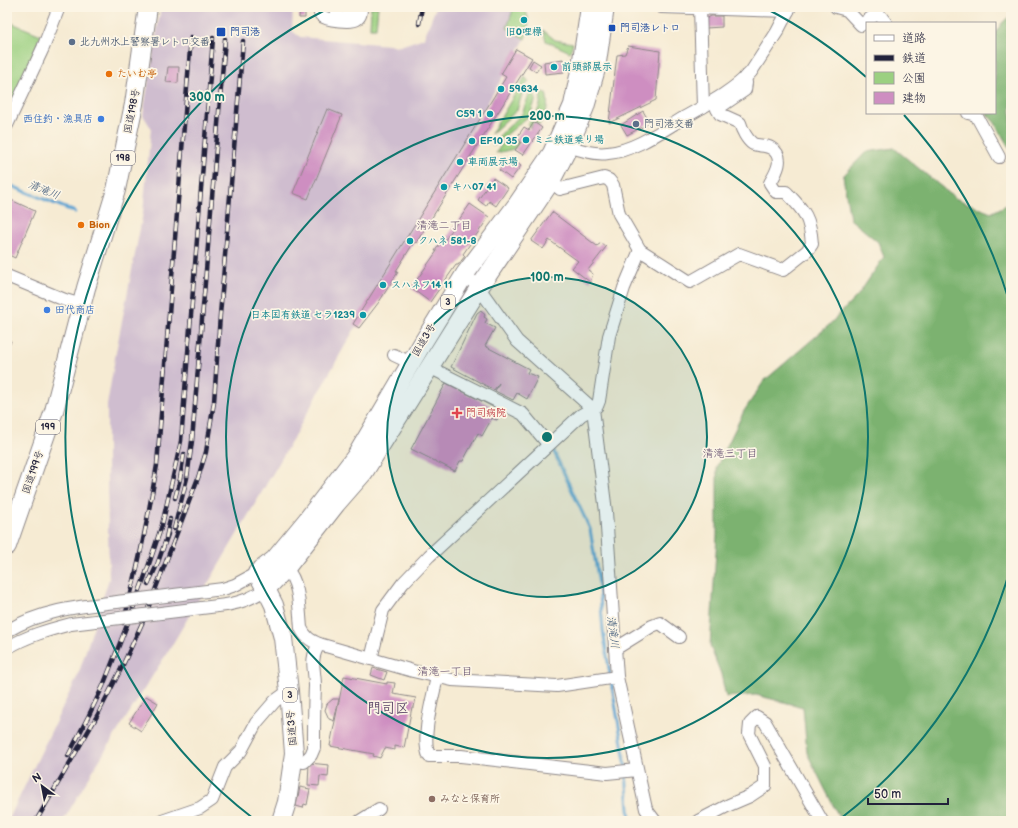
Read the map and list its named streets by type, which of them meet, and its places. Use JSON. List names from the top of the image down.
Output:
{
  "streets": {
    "highway": [
      "国道198号",
      "198",
      "3",
      "国道3号",
      "199",
      "国道199号"
    ]
  },
  "crossings": [
    ["国道198号", "国道199号"]
  ],
  "districts": [
    "清滝二丁目",
    "清滝三丁目",
    "清滝一丁目",
    "門司区"
  ],
  "water": ["清滝川"],
  "places": {
    "other": [
      "旧0哩標",
      "北九州水上警察署レトロ交番",
      "前頭部展示",
      "たいむ亭",
      "59634",
      "C59 1",
      "西住釣・漁具店",
      "門司港交番",
      "ミニ鉄道乗り場",
      "EF10 35",
      "車両展示場",
      "キハ07 41",
      "Bion",
      "クハネ 581-8",
      "スハネフ14 11",
      "田代商店",
      "日本国有鉄道 セラ1239",
      "みなと保育所"
    ],
    "transit": ["門司港レトロ", "門司港"],
    "health": ["門司病院"]
  },
  "legend": [
    "道路",
    "鉄道",
    "公園",
    "建物"
  ],
  "scale_bar": "50 m",
  "north": "top left",
  "rings": ["300 m", "200 m", "100 m"]
}
